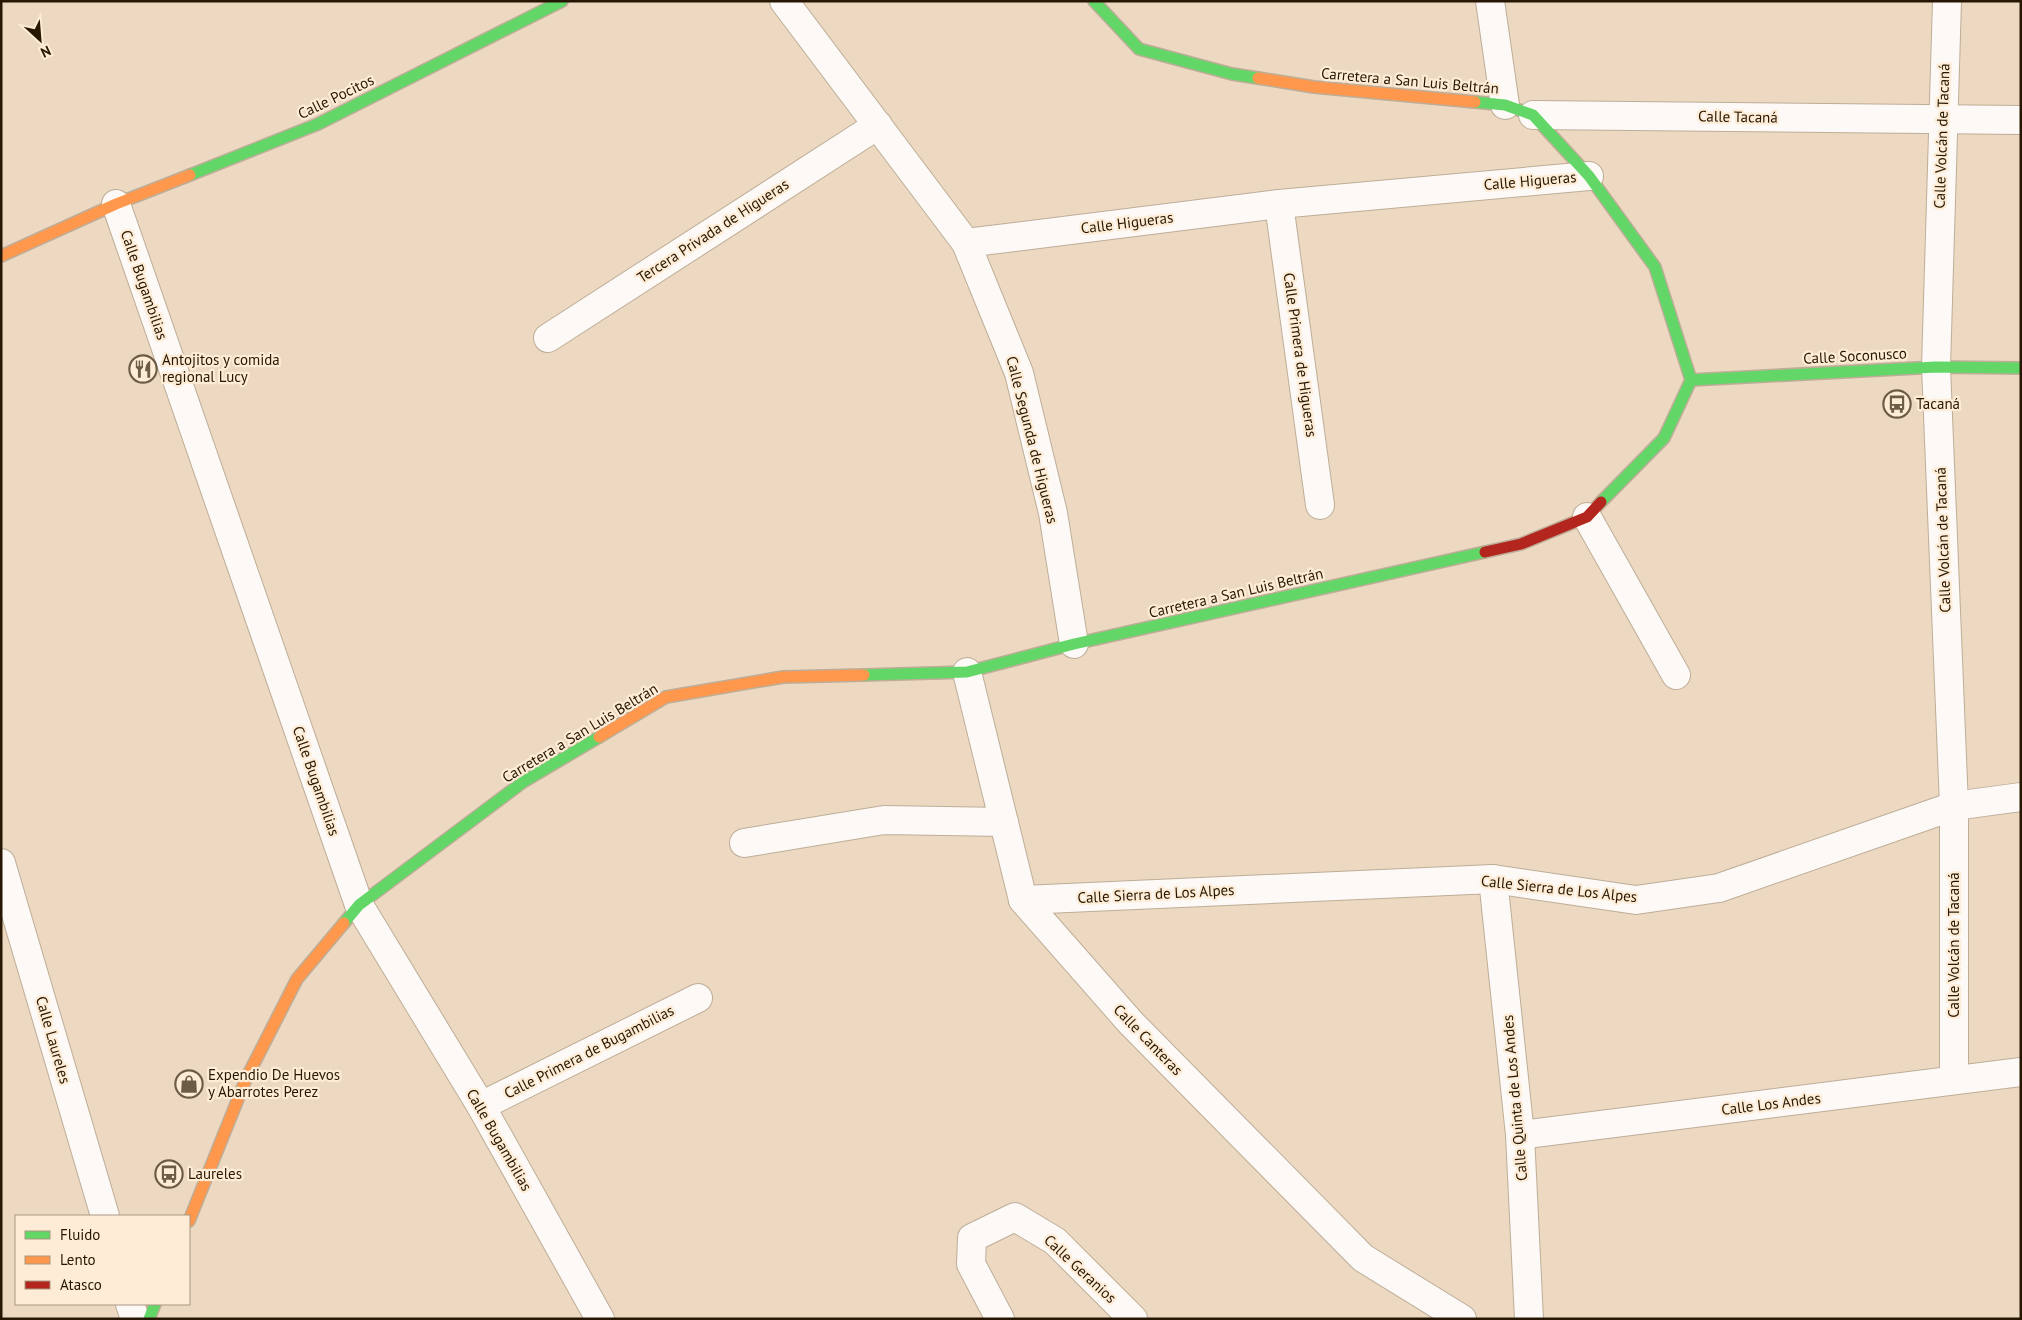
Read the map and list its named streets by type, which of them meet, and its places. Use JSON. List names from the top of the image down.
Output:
{
  "streets": {
    "street": [
      "Carretera a San Luis Beltrán",
      "Calle Pocitos",
      "Calle Tacaná",
      "Calle Volcán de Tacaná",
      "Calle Higueras",
      "Tercera Privada de Higueras",
      "Calle Bugambilias",
      "Calle Primera de Higueras",
      "Calle Soconusco",
      "Calle Segunda de Higueras",
      "Calle Sierra de Los Alpes",
      "Calle Laureles",
      "Calle Canteras",
      "Calle Primera de Bugambilias",
      "Calle Quinta de Los Andes",
      "Calle Los Andes",
      "Calle Geranios"
    ]
  },
  "crossings": [
    ["Carretera a San Luis Beltrán", "Calle Tacaná"],
    ["Carretera a San Luis Beltrán", "Calle Higueras"],
    ["Carretera a San Luis Beltrán", "Calle Bugambilias"],
    ["Carretera a San Luis Beltrán", "Calle Soconusco"],
    ["Carretera a San Luis Beltrán", "Calle Segunda de Higueras"],
    ["Carretera a San Luis Beltrán", "Calle Canteras"],
    ["Calle Pocitos", "Calle Bugambilias"],
    ["Calle Tacaná", "Calle Volcán de Tacaná"],
    ["Calle Volcán de Tacaná", "Calle Soconusco"],
    ["Calle Volcán de Tacaná", "Calle Sierra de Los Alpes"],
    ["Calle Volcán de Tacaná", "Calle Los Andes"],
    ["Calle Higueras", "Calle Primera de Higueras"],
    ["Calle Higueras", "Calle Segunda de Higueras"],
    ["Calle Bugambilias", "Calle Primera de Bugambilias"],
    ["Calle Sierra de Los Alpes", "Calle Canteras"],
    ["Calle Sierra de Los Alpes", "Calle Quinta de Los Andes"],
    ["Calle Quinta de Los Andes", "Calle Los Andes"]
  ],
  "places": {
    "restaurant": ["Antojitos y comida regional Lucy"],
    "bus stop": ["Tacaná", "Laureles"],
    "shop": ["Expendio De Huevos y Abarrotes Perez"]
  },
  "legend": ["Fluido", "Lento", "Atasco"],
  "north": "bottom right"
}
